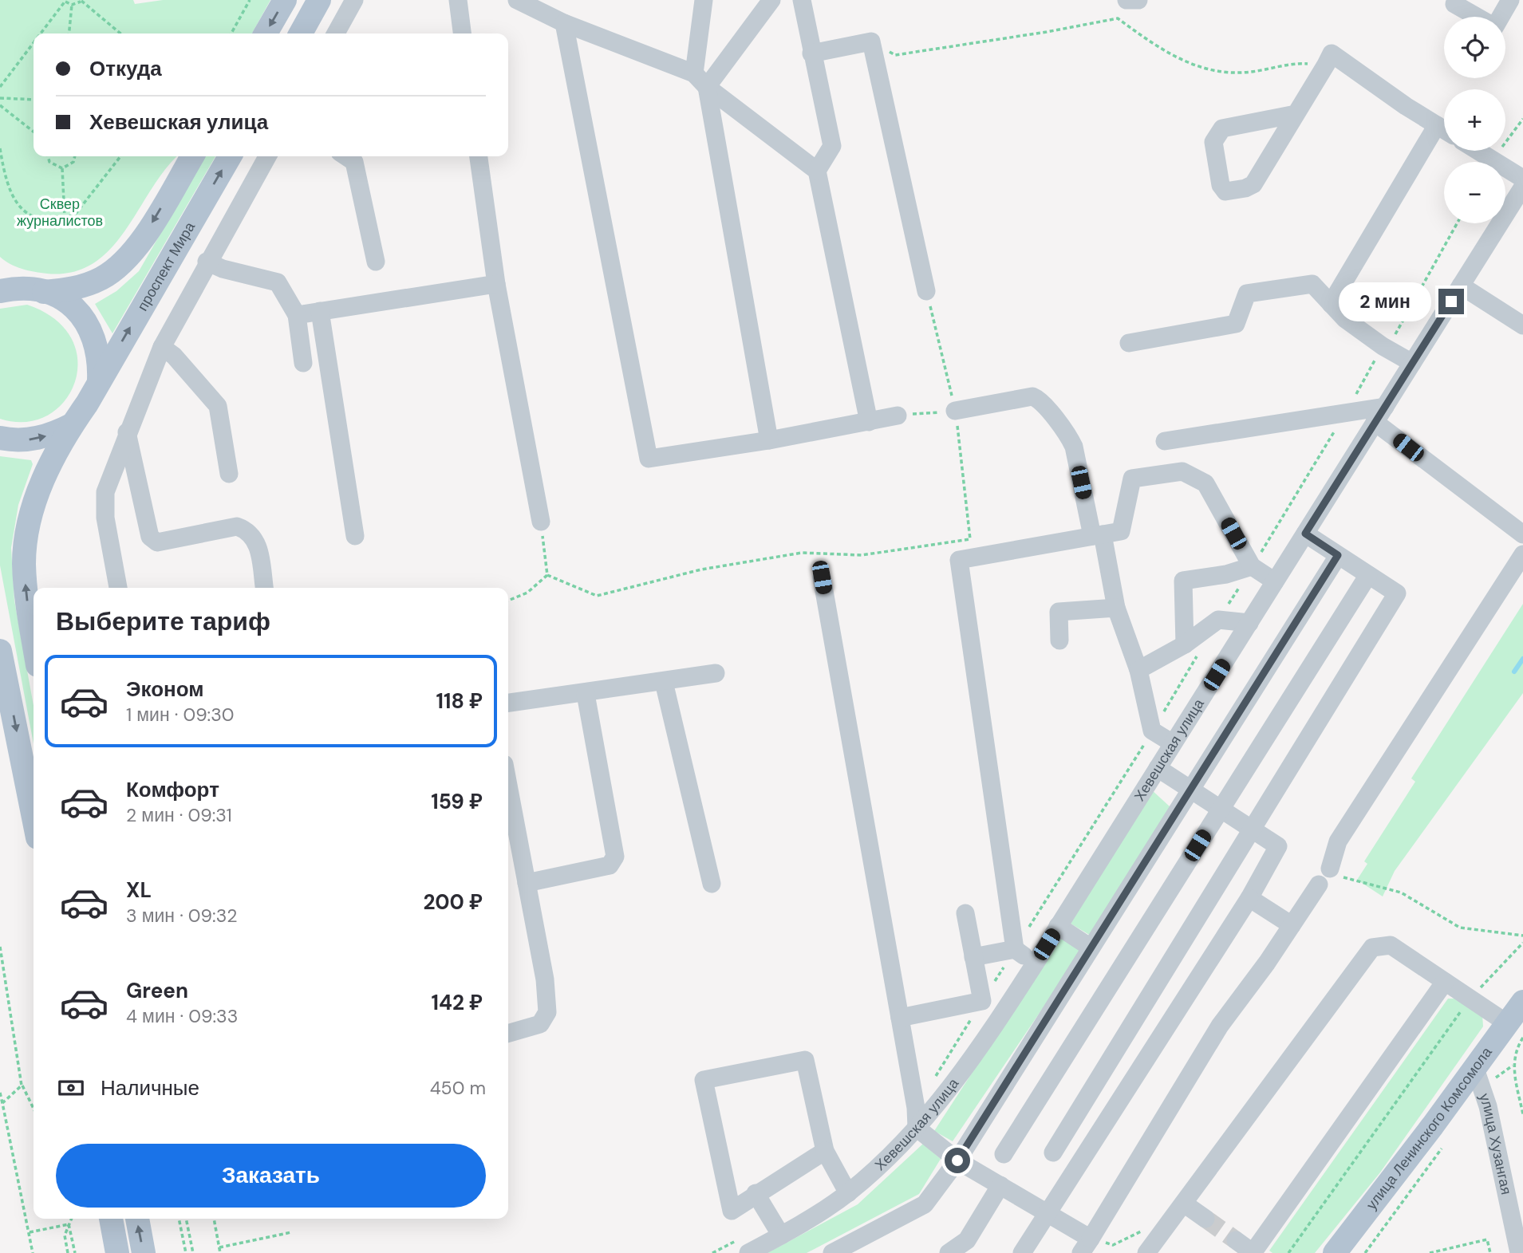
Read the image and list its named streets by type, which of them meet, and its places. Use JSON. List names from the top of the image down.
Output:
{
  "streets": {
    "main road": ["проспект Мира", "улица Ленинского Комсомола"],
    "street": ["Хевешская улица", "улица Хузангая"]
  },
  "crossings": [
    ["улица Ленинского Комсомола", "улица Хузангая"]
  ],
  "one_way": ["проспект Мира"],
  "parks": ["Сквер журналистов"],
  "page": {
    "map_buttons": ["+", "−"],
    "banner": ["Откуда", "Хевешская улица"],
    "bubble": "2 мин",
    "heading": "Выберите тариф",
    "list": [
      {
        "name": "Эконом",
        "note": "1 мин · 09:30",
        "value": "118 ₽"
      },
      {
        "name": "Комфорт",
        "note": "2 мин · 09:31",
        "value": "159 ₽"
      },
      {
        "name": "XL",
        "note": "3 мин · 09:32",
        "value": "200 ₽"
      },
      {
        "name": "Green",
        "note": "4 мин · 09:33",
        "value": "142 ₽"
      }
    ],
    "pay": ["Наличные", "450 m"],
    "buttons": "Заказать"
  }
}
